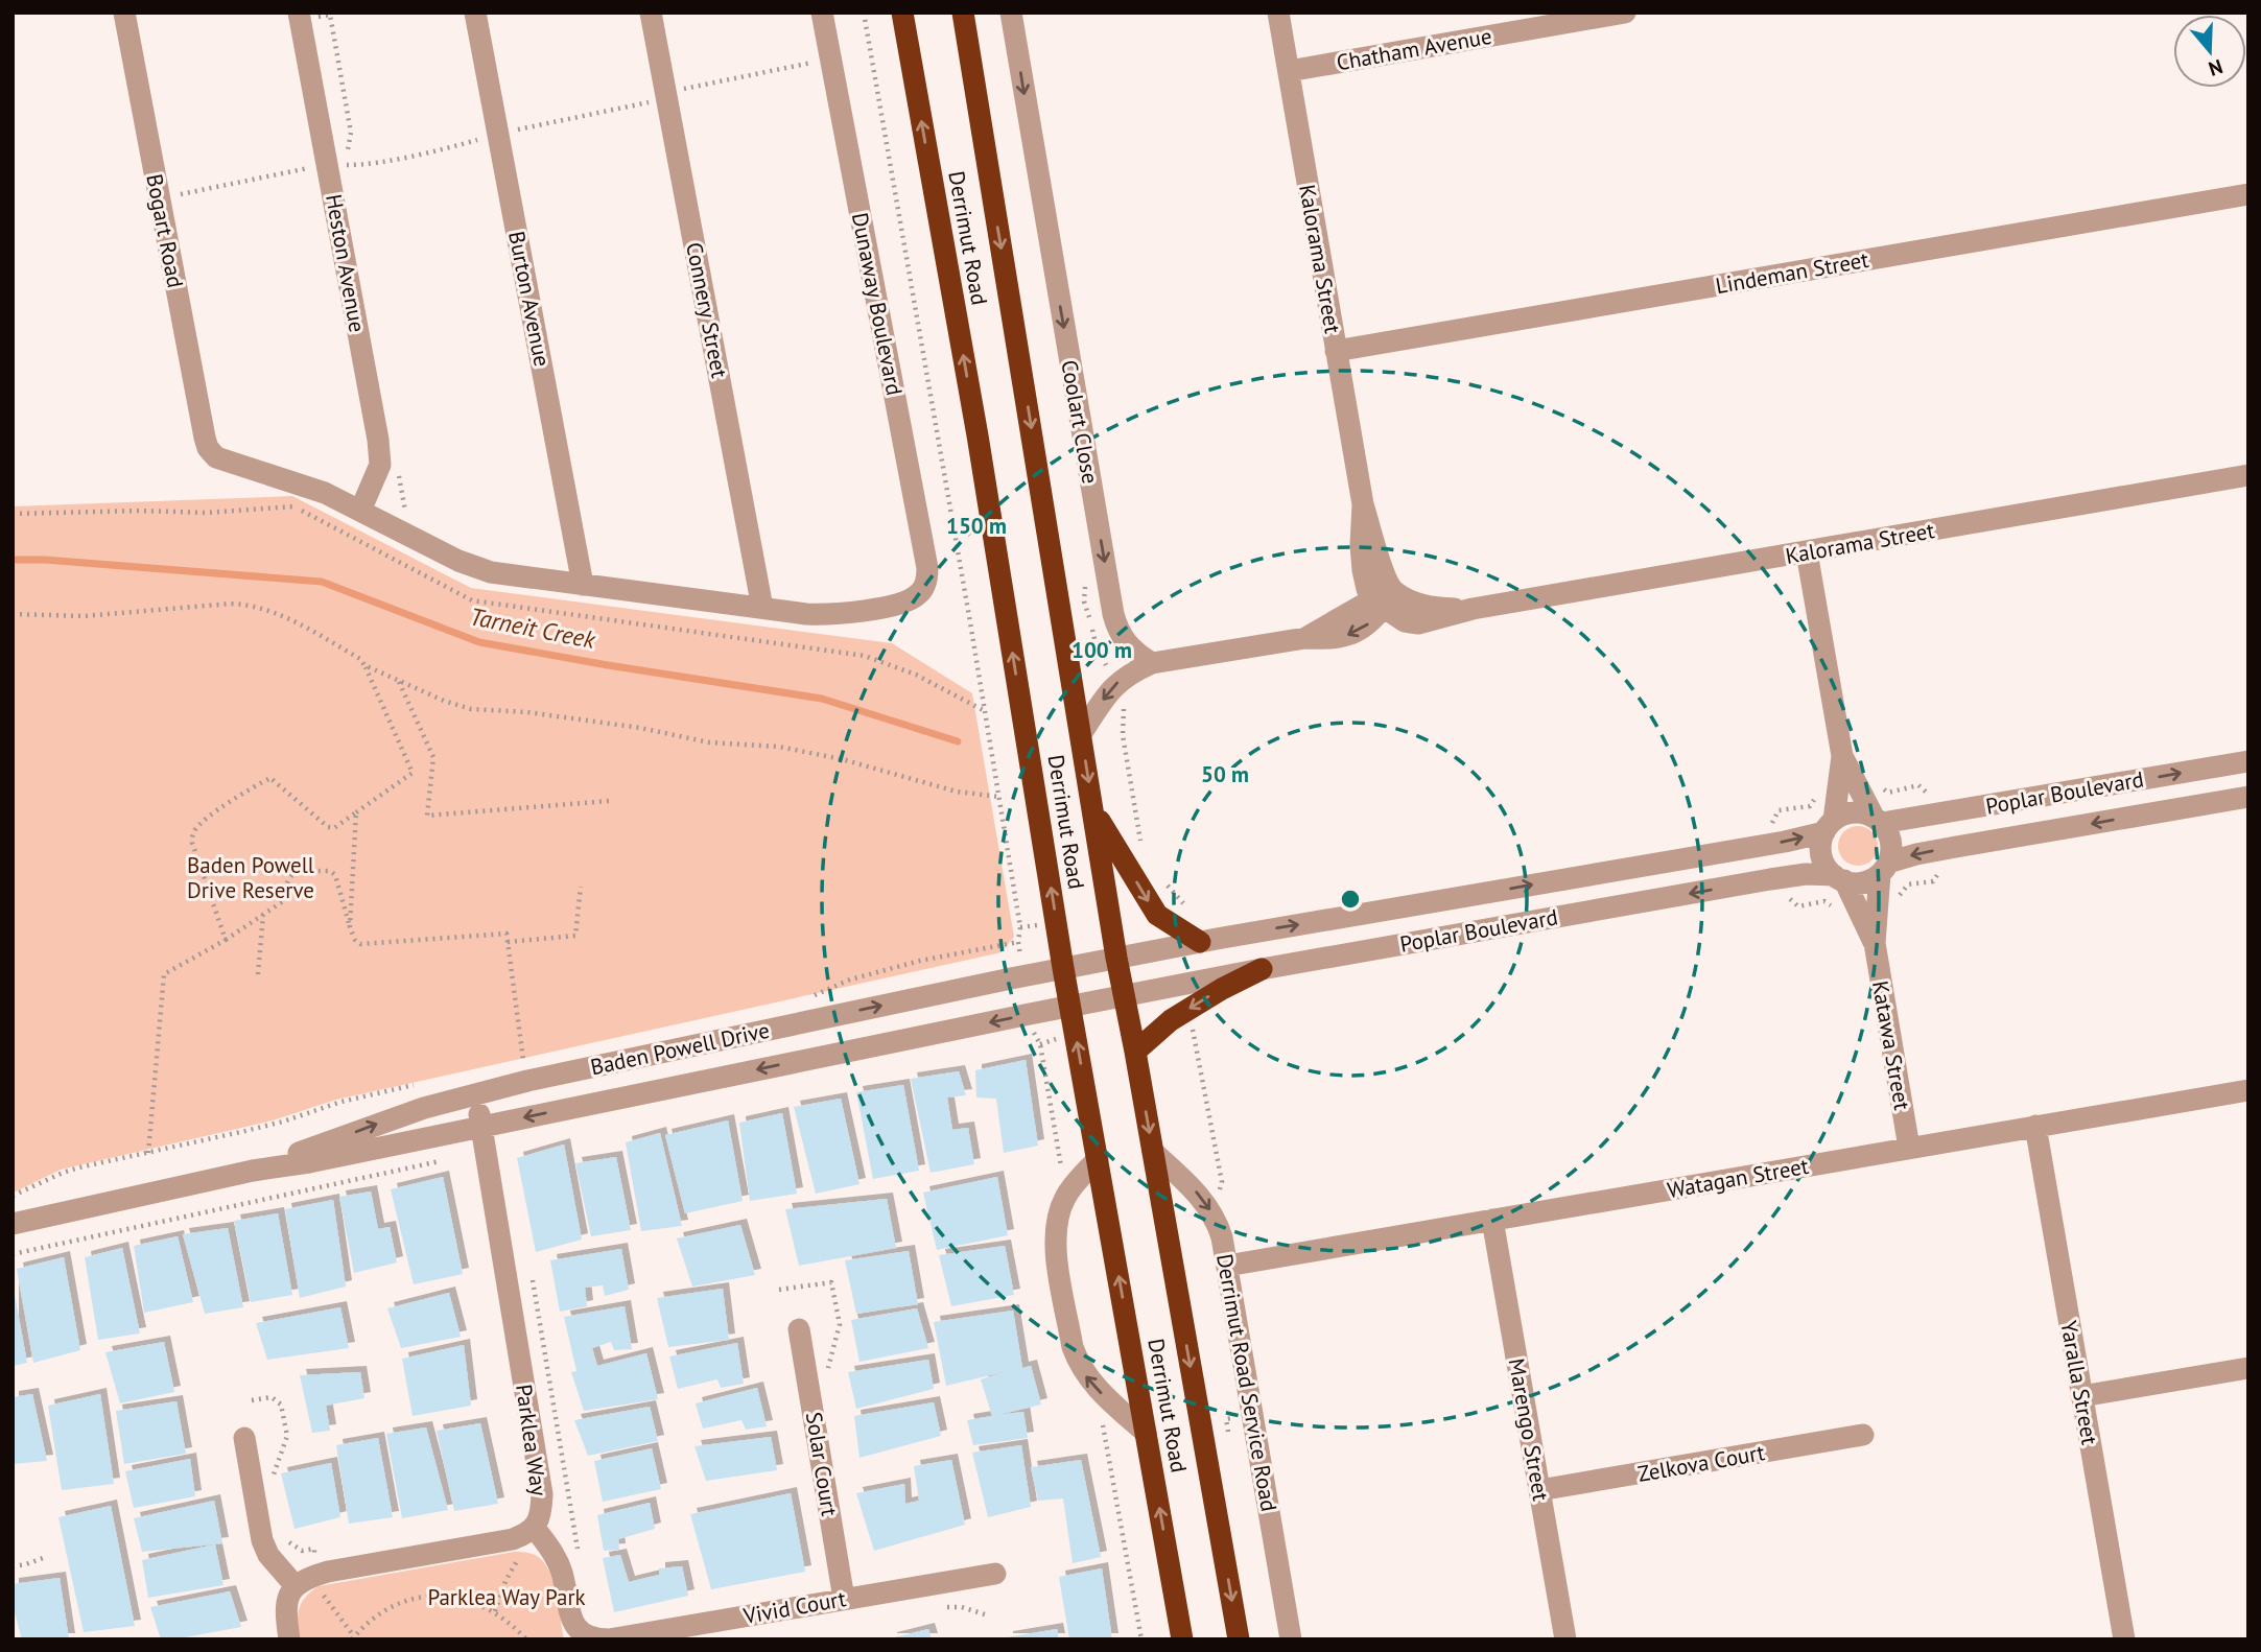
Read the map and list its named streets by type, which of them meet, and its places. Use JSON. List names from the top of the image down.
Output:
{
  "streets": {
    "highway": ["Derrimut Road"],
    "street": [
      "Chatham Avenue",
      "Bogart Road",
      "Kalorama Street",
      "Heston Avenue",
      "Lindeman Street",
      "Burton Avenue",
      "Dunaway Boulevard",
      "Connery Street",
      "Coolart Close",
      "Poplar Boulevard",
      "Katawa Street",
      "Baden Powell Drive",
      "Watagan Street",
      "Derrimut Road Service Road",
      "Yaralla Street",
      "Marengo Street",
      "Parklea Way",
      "Zelkova Court",
      "Solar Court",
      "Vivid Court"
    ]
  },
  "crossings": [
    ["Chatham Avenue", "Kalorama Street"],
    ["Bogart Road", "Heston Avenue"],
    ["Derrimut Road", "Poplar Boulevard"],
    ["Derrimut Road", "Baden Powell Drive"],
    ["Derrimut Road", "Derrimut Road Service Road"],
    ["Kalorama Street", "Lindeman Street"],
    ["Dunaway Boulevard", "Connery Street"],
    ["Poplar Boulevard", "Katawa Street"],
    ["Poplar Boulevard", "Baden Powell Drive"],
    ["Katawa Street", "Watagan Street"],
    ["Baden Powell Drive", "Parklea Way"],
    ["Watagan Street", "Derrimut Road Service Road"],
    ["Watagan Street", "Yaralla Street"],
    ["Watagan Street", "Marengo Street"],
    ["Marengo Street", "Zelkova Court"],
    ["Parklea Way", "Vivid Court"],
    ["Solar Court", "Vivid Court"]
  ],
  "one_way": ["Coolart Close"],
  "water": ["Tarneit Creek"],
  "parks": ["Baden Powell Drive Reserve", "Parklea Way Park"],
  "north": "bottom",
  "rings": ["150 m", "100 m", "50 m"]
}
